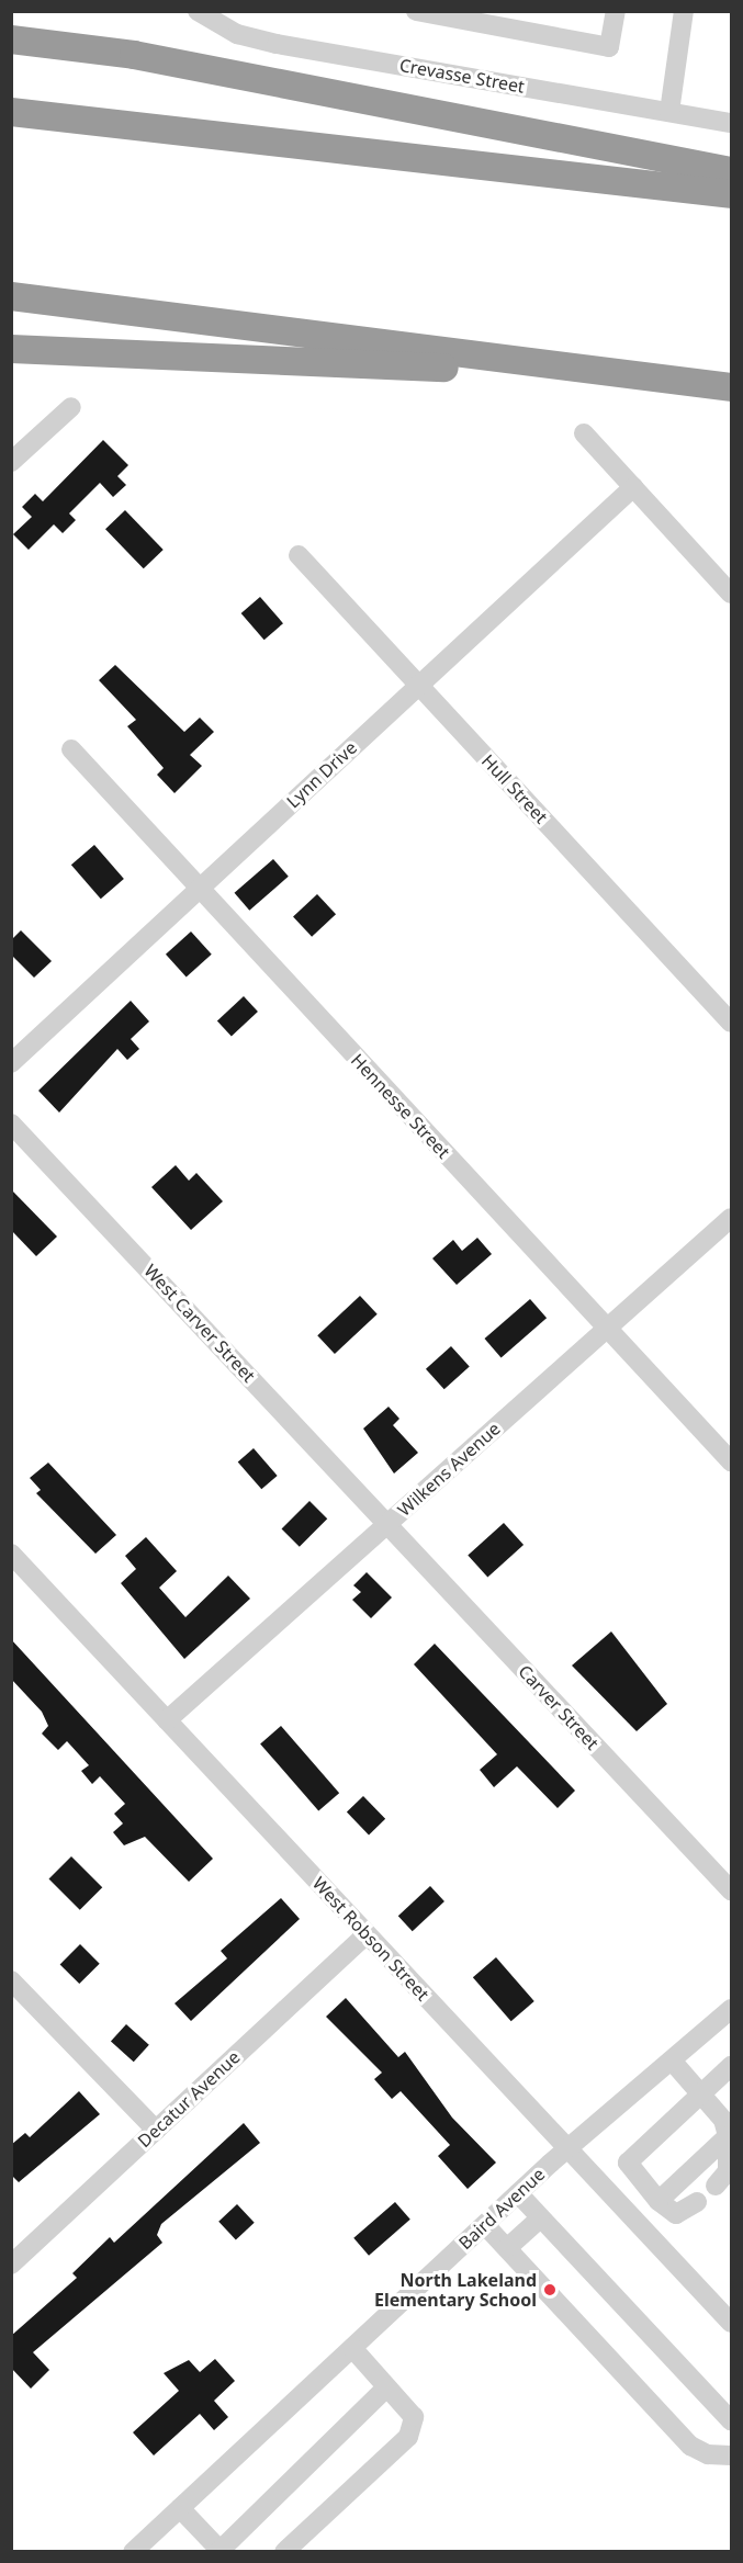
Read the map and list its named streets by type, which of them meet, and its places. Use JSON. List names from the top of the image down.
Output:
{
  "streets": {
    "street": [
      "Crevasse Street",
      "Lynn Drive",
      "Hull Street",
      "Hennesse Street",
      "West Carver Street",
      "Wilkens Avenue",
      "Carver Street",
      "West Robson Street",
      "Decatur Avenue",
      "Baird Avenue"
    ]
  },
  "crossings": [
    ["Lynn Drive", "Hull Street"],
    ["Lynn Drive", "Hennesse Street"],
    ["Hennesse Street", "Wilkens Avenue"],
    ["West Carver Street", "Wilkens Avenue"],
    ["West Carver Street", "Carver Street"],
    ["Wilkens Avenue", "Carver Street"],
    ["Wilkens Avenue", "West Robson Street"],
    ["West Robson Street", "Decatur Avenue"],
    ["West Robson Street", "Baird Avenue"]
  ],
  "places": ["North Lakeland Elementary School"]
}
